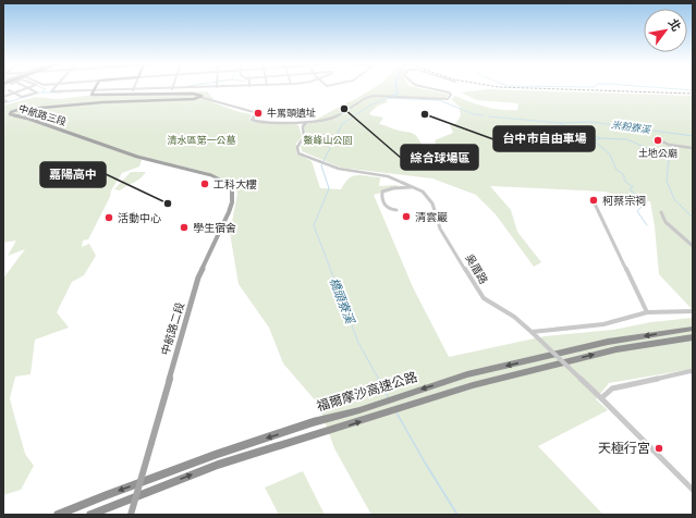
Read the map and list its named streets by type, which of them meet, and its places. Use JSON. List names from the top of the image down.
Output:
{
  "streets": {
    "highway": ["福爾摩沙高速公路"],
    "main road": ["中航路三段", "中航路二段"],
    "street": ["吳厝路"]
  },
  "crossings": [
    ["中航路三段", "中航路二段"]
  ],
  "water": ["米粉寮溪", "橋頭寮溪"],
  "parks": ["清水區第一公墓", "鰲峰山公園"],
  "places": [
    "綜合球場區",
    "牛罵頭遺址",
    "台中市自由車場",
    "土地公廟",
    "工科大樓",
    "柯蔡宗祠",
    "嘉陽高中",
    "清雲巖",
    "活動中心",
    "學生宿舍",
    "天極行宮"
  ],
  "north": "top right"
}
